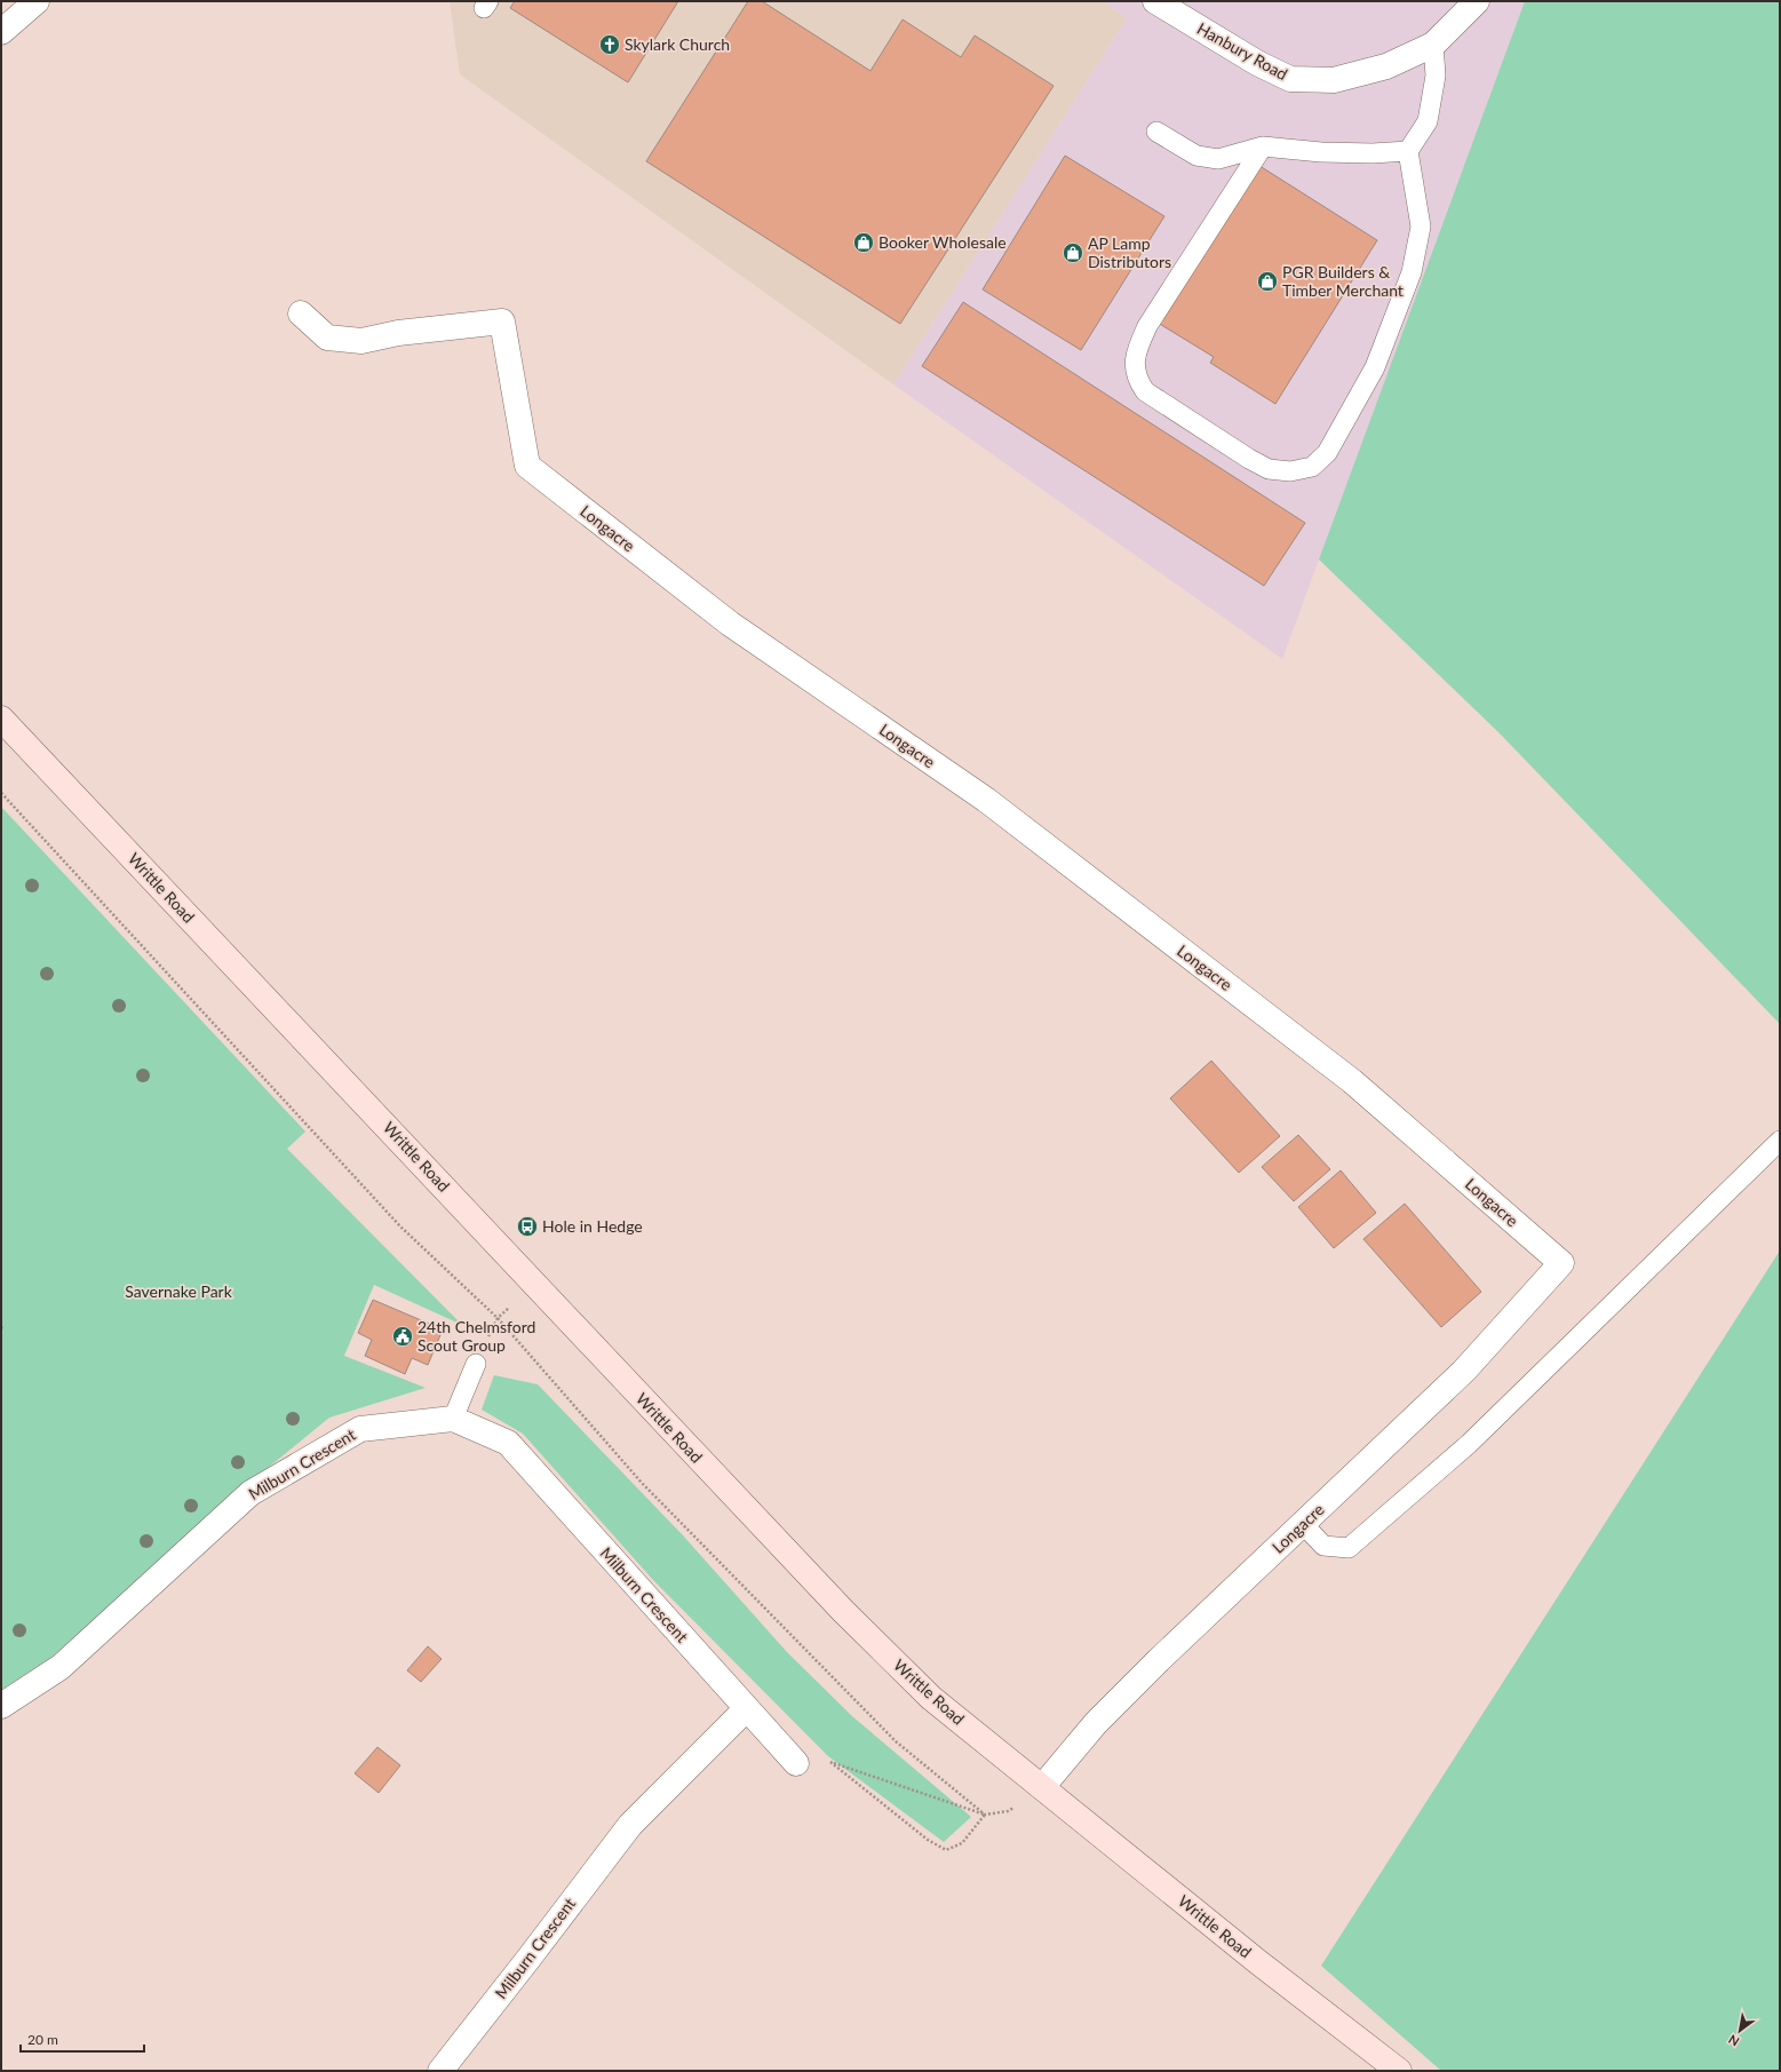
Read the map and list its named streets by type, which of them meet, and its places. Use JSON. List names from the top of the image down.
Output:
{
  "streets": {
    "street": [
      "Hanbury Road",
      "Longacre",
      "Writtle Road",
      "Milburn Crescent"
    ]
  },
  "crossings": [
    ["Longacre", "Writtle Road"]
  ],
  "parks": ["Savernake Park"],
  "places": {
    "church": ["Skylark Church"],
    "shop": ["Booker Wholesale", "AP Lamp Distributors", "PGR Builders & Timber Merchant"],
    "bus stop": ["Hole in Hedge"],
    "public building": ["24th Chelmsford Scout Group"]
  },
  "scale_bar": "20 m",
  "north": "bottom left"
}
